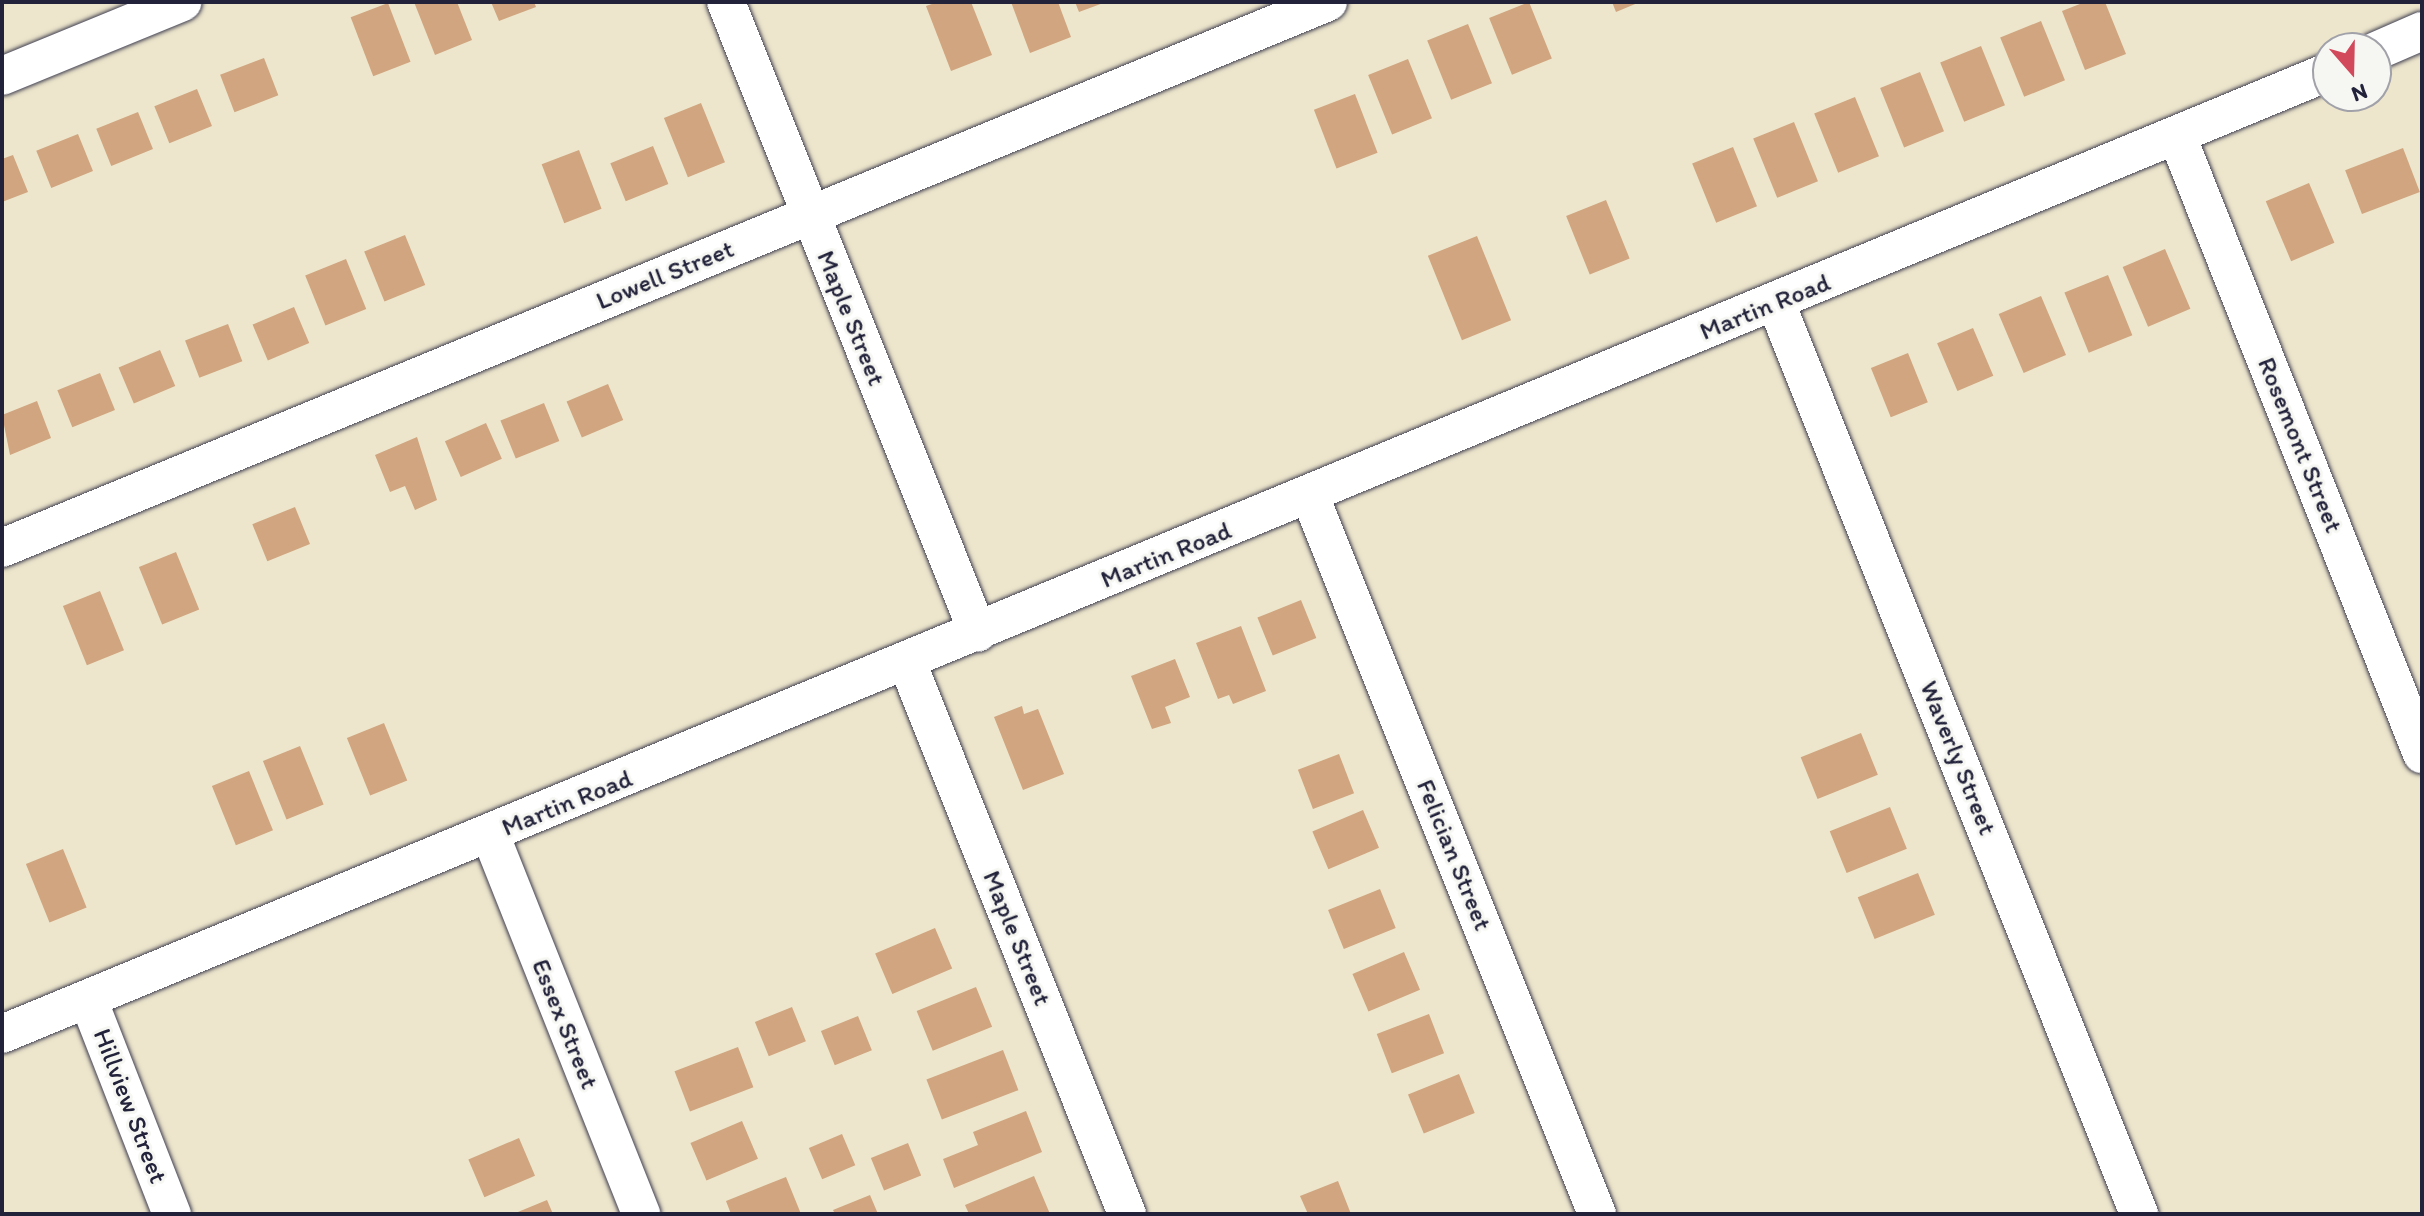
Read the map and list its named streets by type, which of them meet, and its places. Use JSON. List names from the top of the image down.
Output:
{
  "streets": {
    "street": [
      "Lowell Street",
      "Martin Road",
      "Maple Street",
      "Rosemont Street",
      "Waverly Street",
      "Felician Street",
      "Essex Street",
      "Hillview Street"
    ]
  },
  "crossings": [
    ["Lowell Street", "Maple Street"],
    ["Martin Road", "Maple Street"],
    ["Martin Road", "Rosemont Street"],
    ["Martin Road", "Waverly Street"],
    ["Martin Road", "Felician Street"],
    ["Martin Road", "Essex Street"],
    ["Martin Road", "Hillview Street"]
  ],
  "north": "bottom"
}
